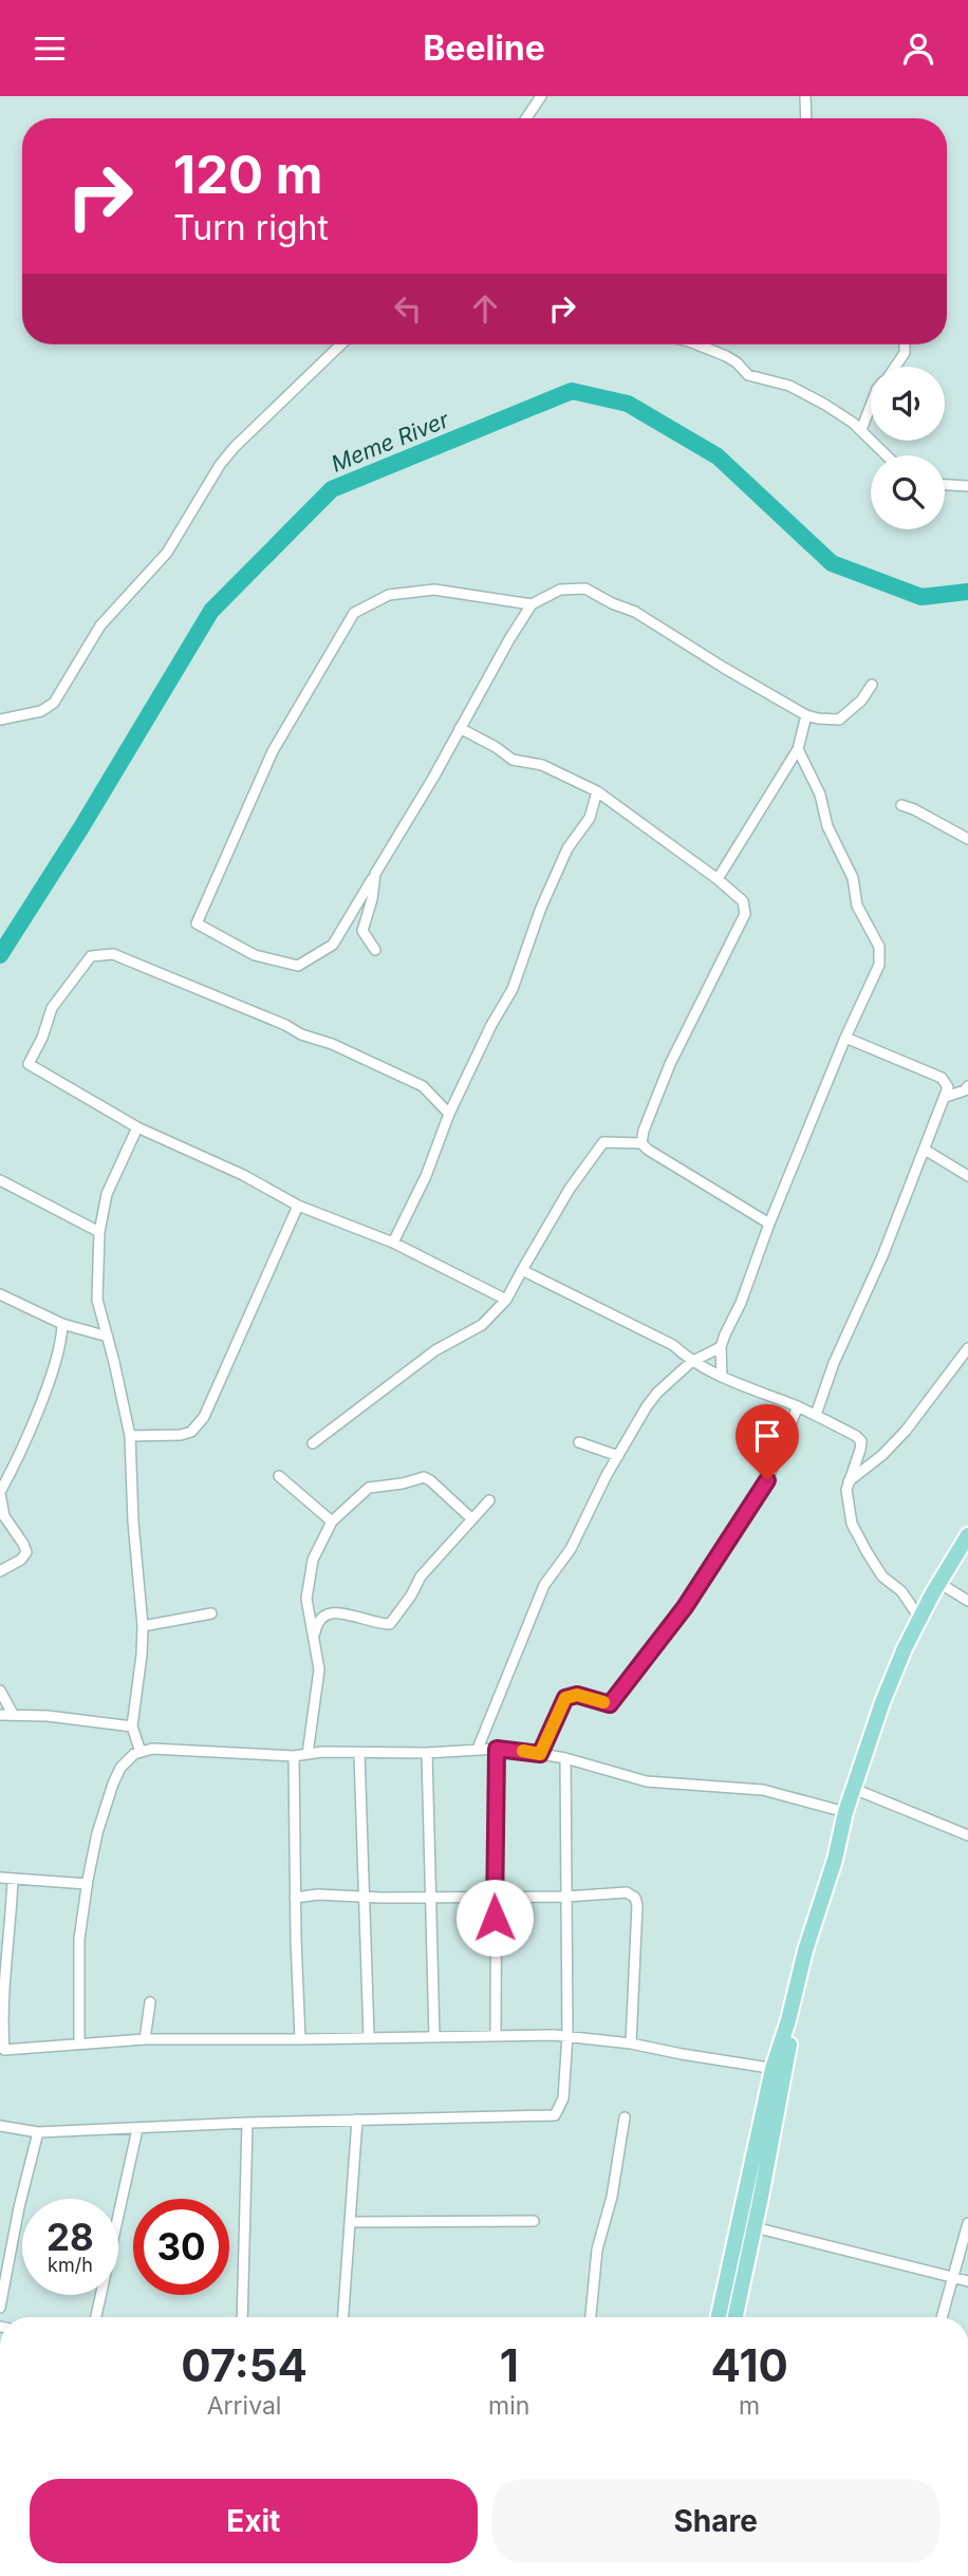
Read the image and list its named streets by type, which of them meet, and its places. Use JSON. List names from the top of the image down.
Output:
{
  "water": ["Meme River"],
  "page": {
    "header": "Beeline",
    "turn": ["120 m", "Turn right"],
    "speed": "28 km/h",
    "limit": "30",
    "eta": [
      "07:54",
      "Arrival",
      "1",
      "min",
      "410",
      "m"
    ],
    "buttons": ["Exit", "Share"]
  }
}
